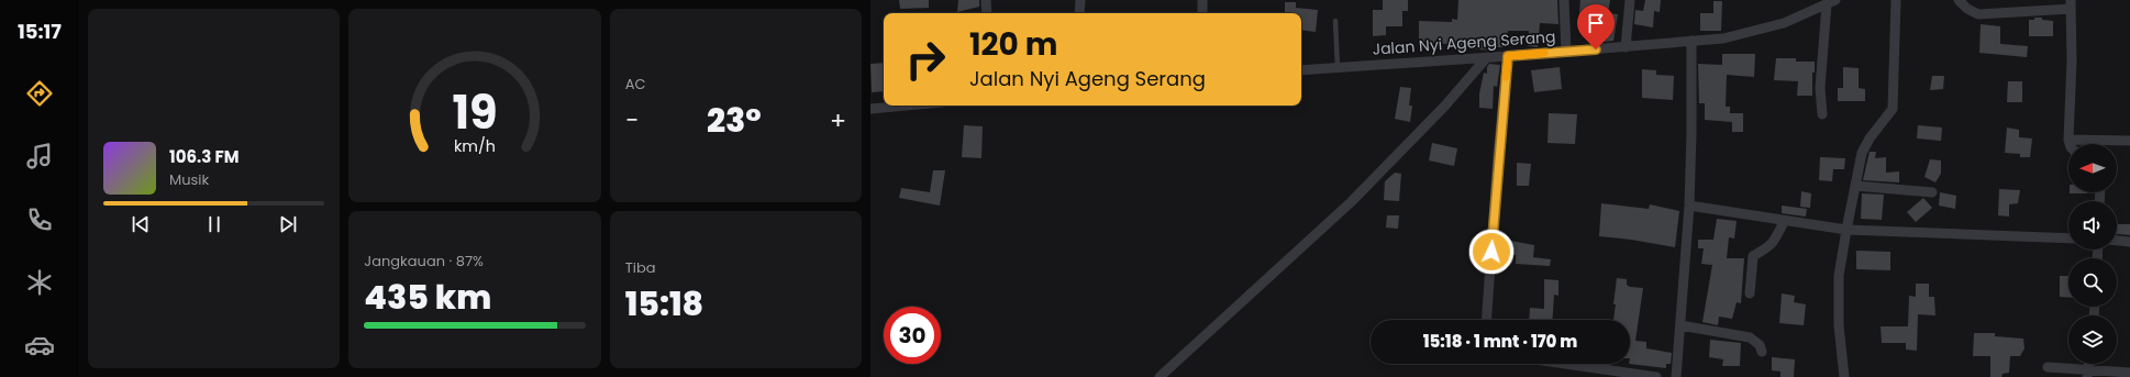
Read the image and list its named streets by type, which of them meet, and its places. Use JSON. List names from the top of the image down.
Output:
{
  "streets": {
    "street": ["Jalan Nyi Ageng Serang"]
  },
  "north": "left",
  "page": {
    "tabs": "15:17",
    "tile": [
      "AC",
      ["Jangkauan · 87%", "435 km"],
      ["Tiba", "15:18"]
    ],
    "turn": ["120 m", "Jalan Nyi Ageng Serang"],
    "heat": ["−", "23°", "+"],
    "song": ["106.3 FM", "Musik"],
    "limit": "30",
    "trip": "15:18 · 1 mnt · 170 m",
    "gauge": ["19", "km/h"]
  }
}
